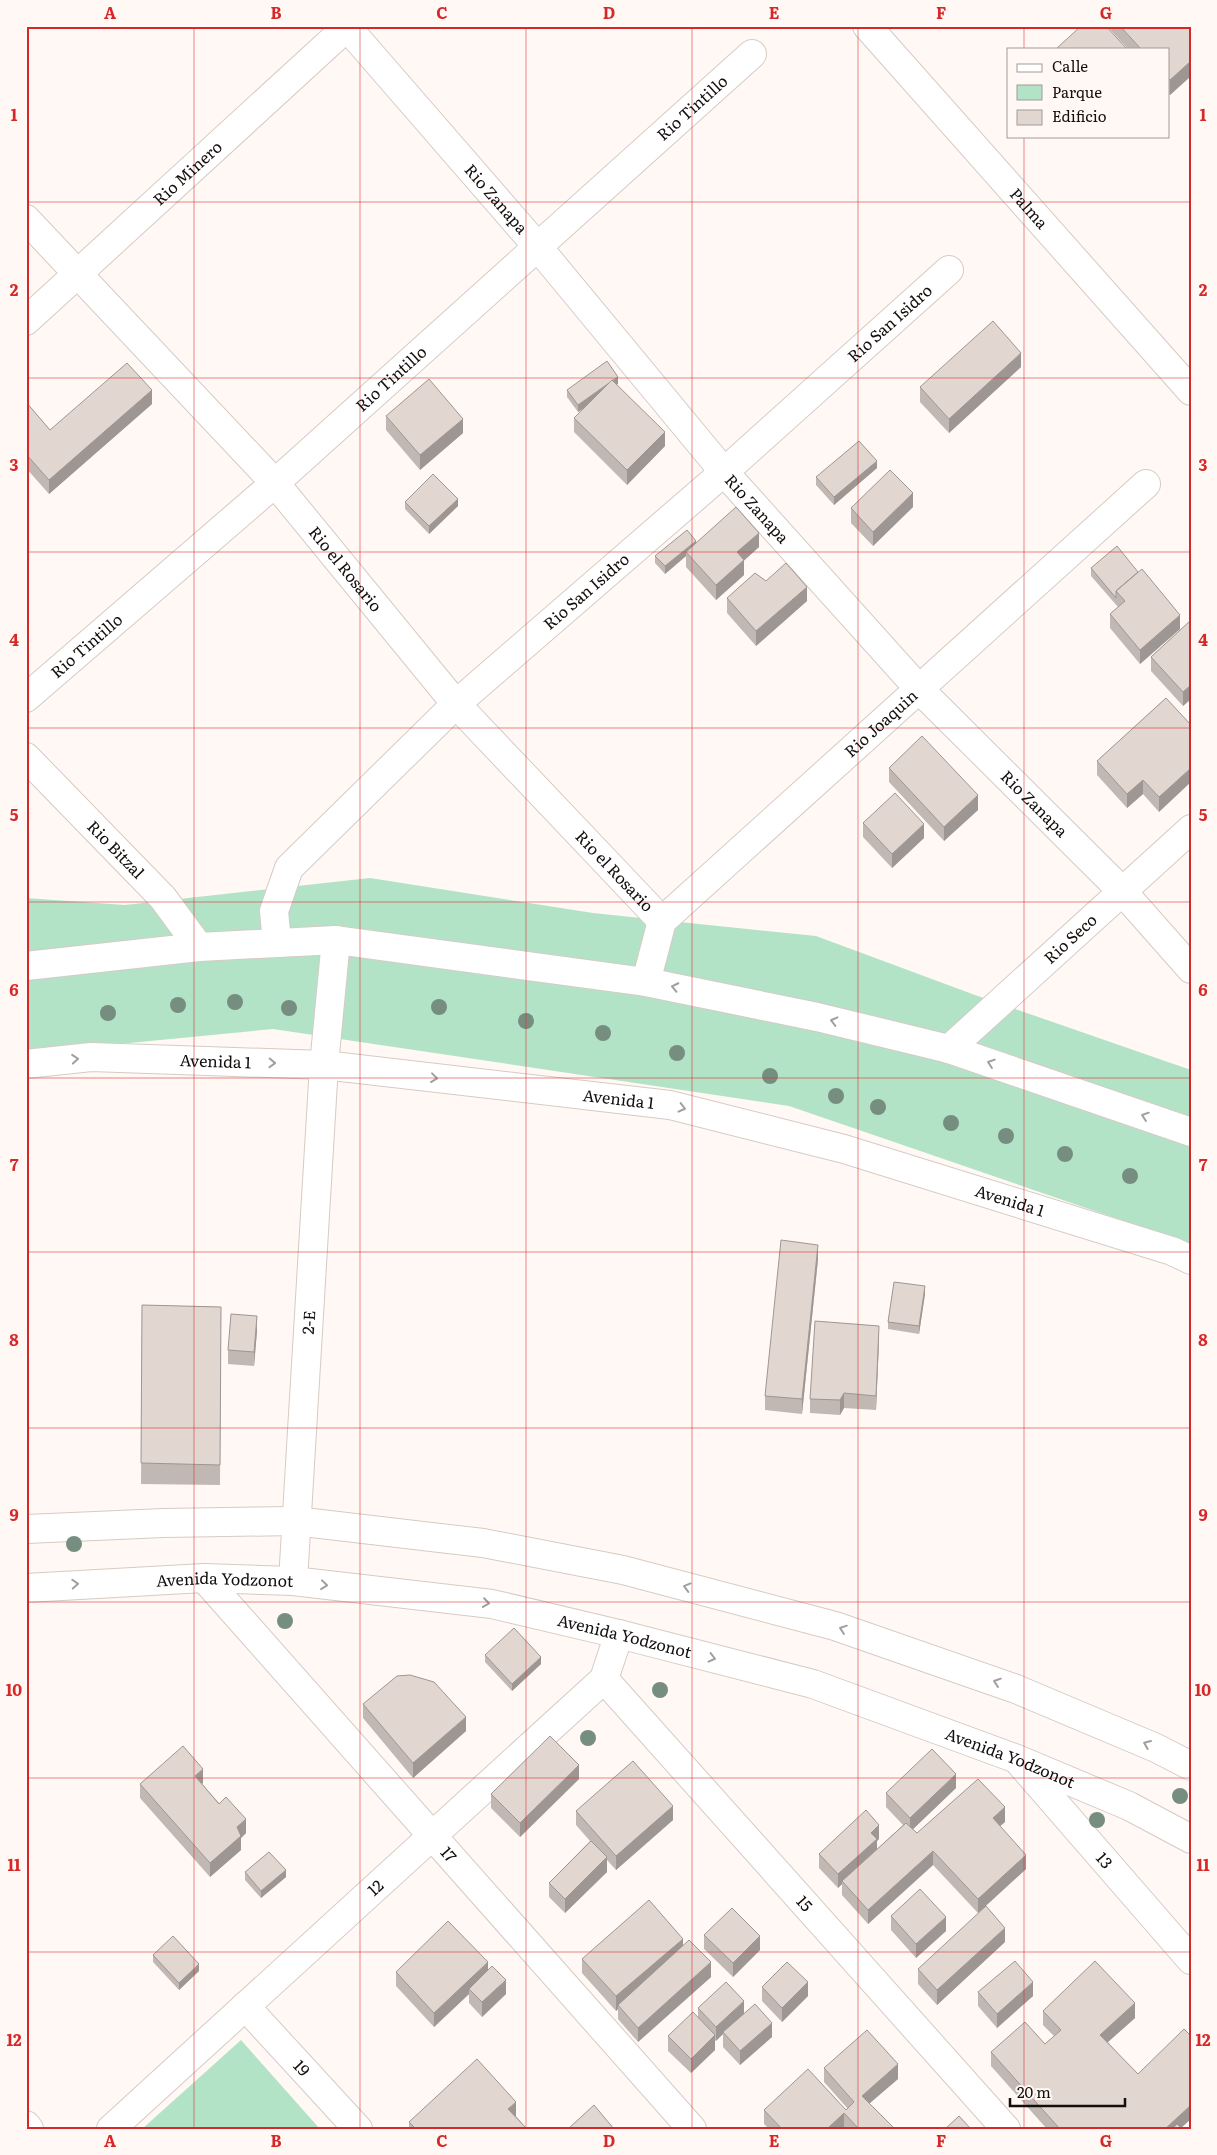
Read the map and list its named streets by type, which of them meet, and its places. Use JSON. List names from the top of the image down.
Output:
{
  "streets": {
    "street": [
      "Rio Tintillo",
      "Rio Minero",
      "Rio Zanapa",
      "Palma",
      "Rio San Isidro",
      "Rio el Rosario",
      "Rio Joaquin",
      "Rio Bitzal",
      "Rio Seco",
      "Avenida 1",
      "2-E",
      "Avenida Yodzonot",
      "17",
      "13",
      "12",
      "15",
      "19"
    ]
  },
  "crossings": [
    ["Rio Tintillo", "Rio Zanapa"],
    ["Rio Tintillo", "Rio el Rosario"],
    ["Rio Minero", "Rio Zanapa"],
    ["Rio Minero", "Rio el Rosario"],
    ["Rio Zanapa", "Rio San Isidro"],
    ["Rio Zanapa", "Rio Joaquin"],
    ["Rio Zanapa", "Rio Seco"],
    ["Rio San Isidro", "Rio el Rosario"],
    ["Rio el Rosario", "Rio Joaquin"],
    ["Avenida 1", "2-E"],
    ["2-E", "Avenida Yodzonot"],
    ["Avenida Yodzonot", "17"],
    ["Avenida Yodzonot", "13"],
    ["Avenida Yodzonot", "12"],
    ["17", "12"],
    ["12", "15"],
    ["12", "19"]
  ],
  "legend": ["Calle", "Parque", "Edificio"],
  "scale_bar": "20 m",
  "grid": {
    "columns": [
      "A",
      "B",
      "C",
      "D",
      "E",
      "F",
      "G"
    ],
    "rows": [
      "1",
      "2",
      "3",
      "4",
      "5",
      "6",
      "7",
      "8",
      "9",
      "10",
      "11",
      "12"
    ]
  }
}
